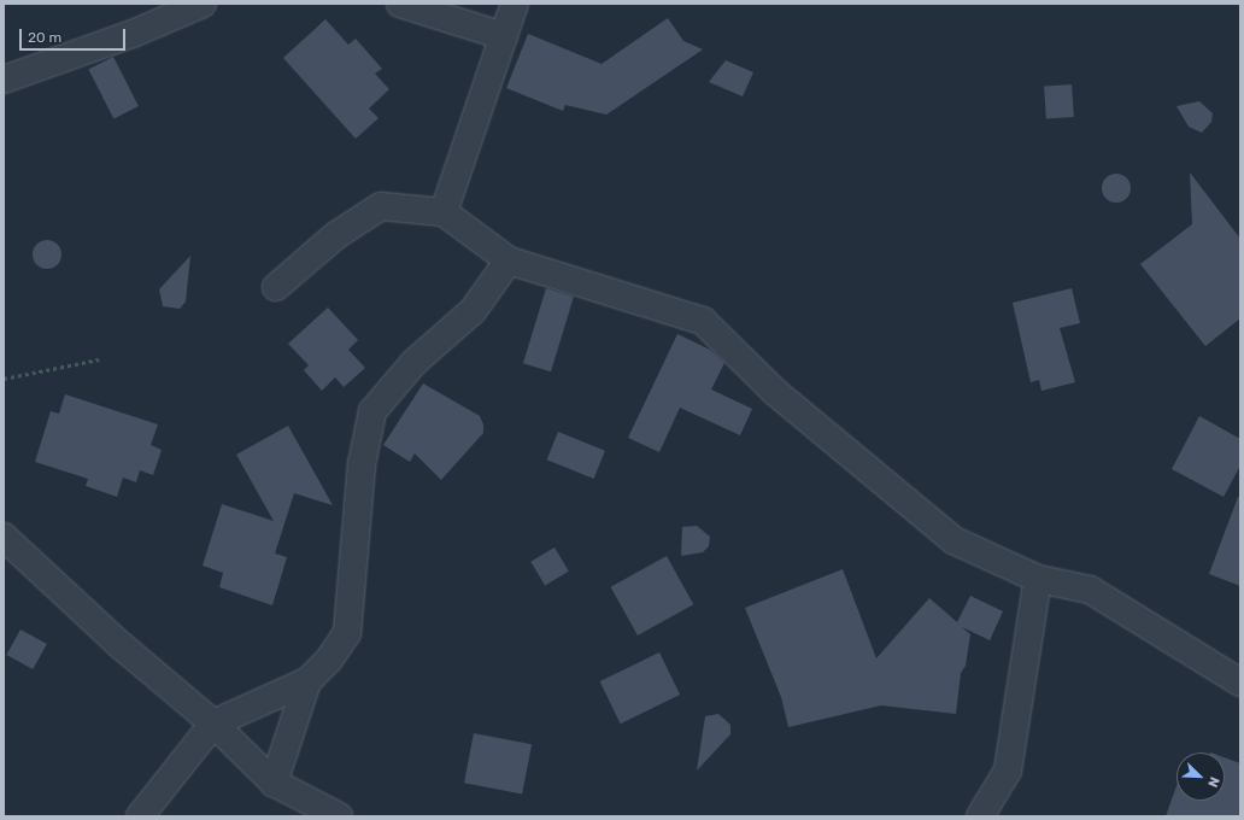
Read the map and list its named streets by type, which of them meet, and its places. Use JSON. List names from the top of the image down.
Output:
{
  "scale_bar": "20 m",
  "north": "bottom right"
}
